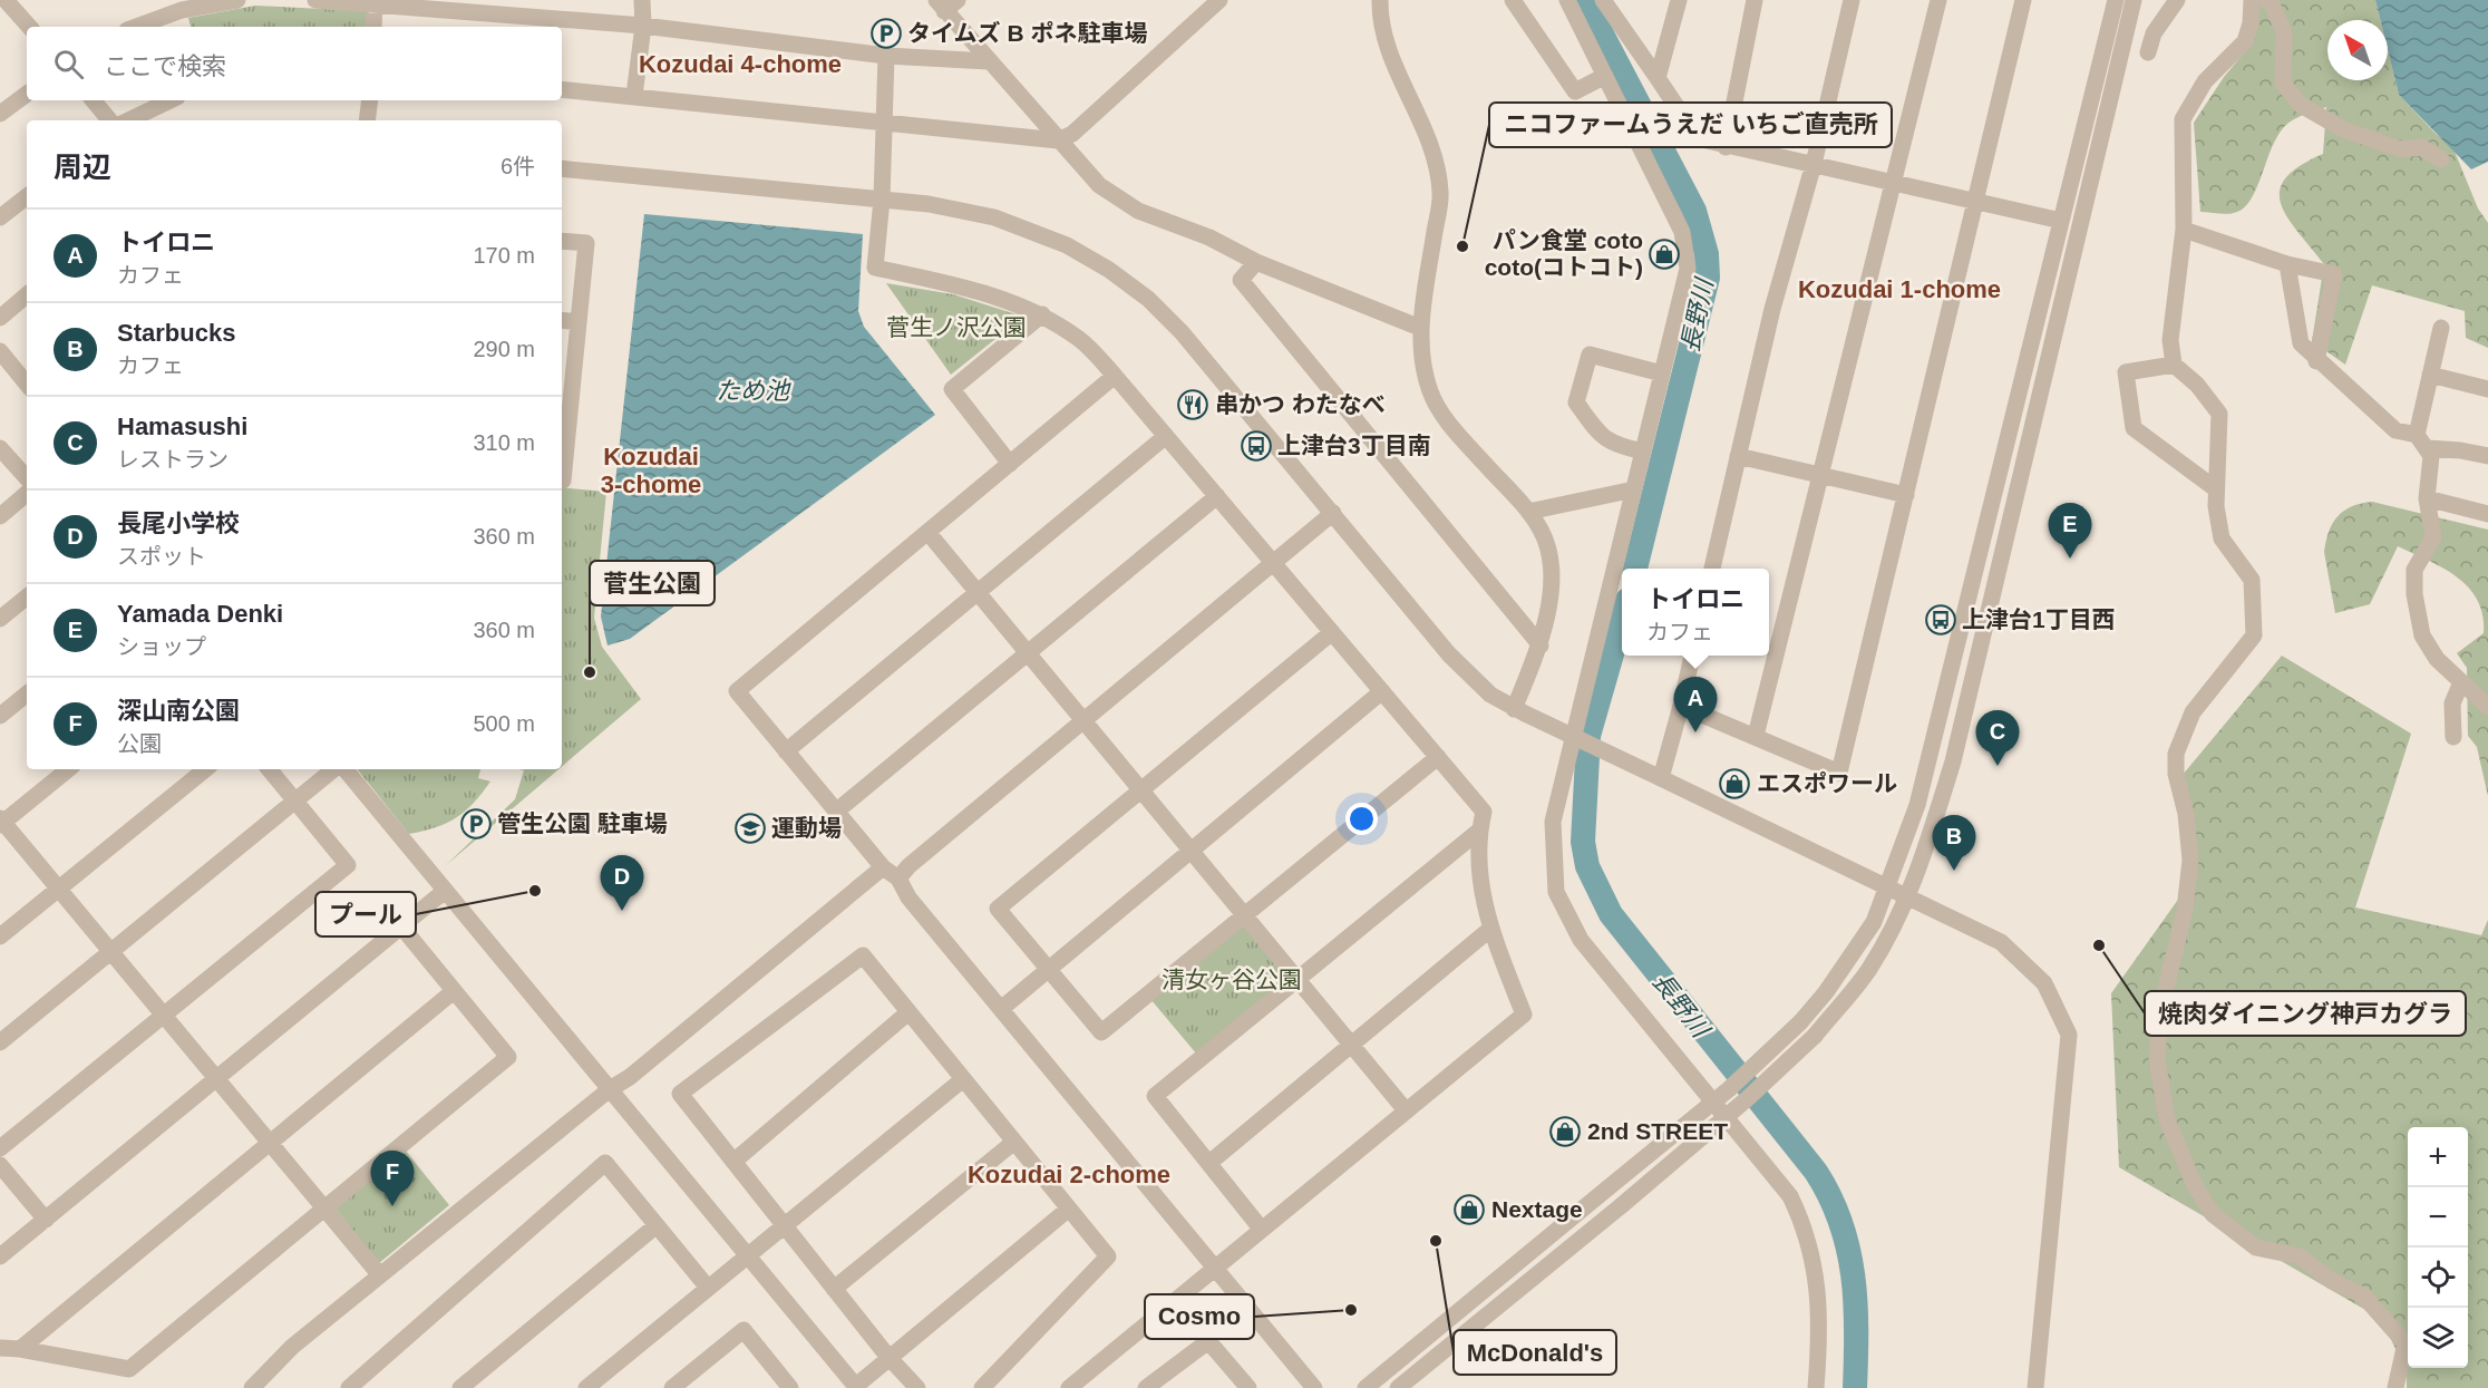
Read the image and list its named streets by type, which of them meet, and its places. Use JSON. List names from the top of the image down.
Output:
{
  "districts": [
    "Kozudai 4-chome",
    "Kozudai 1-chome",
    "Kozudai 3-chome",
    "Kozudai 2-chome"
  ],
  "water": ["長野川", "ため池"],
  "parks": ["菅生ノ沢公園", "清女ヶ谷公園"],
  "places": {
    "parking": ["タイムズ B ポネ駐車場", "管生公園 駐車場"],
    "other": [
      "ニコファームうえだ いちご直売所",
      "菅生公園",
      "プール",
      "焼肉ダイニング神戸カグラ",
      "McDonald's",
      "Cosmo"
    ],
    "shop": [
      "パン食堂 coto coto(コトコト)",
      "エスポワール",
      "2nd STREET",
      "Nextage"
    ],
    "restaurant": ["串かつ わたなべ"],
    "bus stop": ["上津台3丁目南", "上津台1丁目西"],
    "school or university": ["運動場"]
  },
  "north": "top left",
  "page": {
    "search": "ここで検索",
    "heading": ["周辺", "6件"],
    "list": [
      {
        "mark": "A",
        "name": "トイロニ",
        "note": "カフェ",
        "value": "170 m"
      },
      {
        "mark": "B",
        "name": "Starbucks",
        "note": "カフェ",
        "value": "290 m"
      },
      {
        "mark": "C",
        "name": "Hamasushi",
        "note": "レストラン",
        "value": "310 m"
      },
      {
        "mark": "D",
        "name": "長尾小学校",
        "note": "スポット",
        "value": "360 m"
      },
      {
        "mark": "E",
        "name": "Yamada Denki",
        "note": "ショップ",
        "value": "360 m"
      },
      {
        "mark": "F",
        "name": "深山南公園",
        "note": "公園",
        "value": "500 m"
      }
    ],
    "pins": [
      "E",
      "A",
      "C",
      "B",
      "D",
      "F"
    ],
    "popup": ["トイロニ", "カフェ"],
    "map_buttons": ["+", "−"]
  }
}
